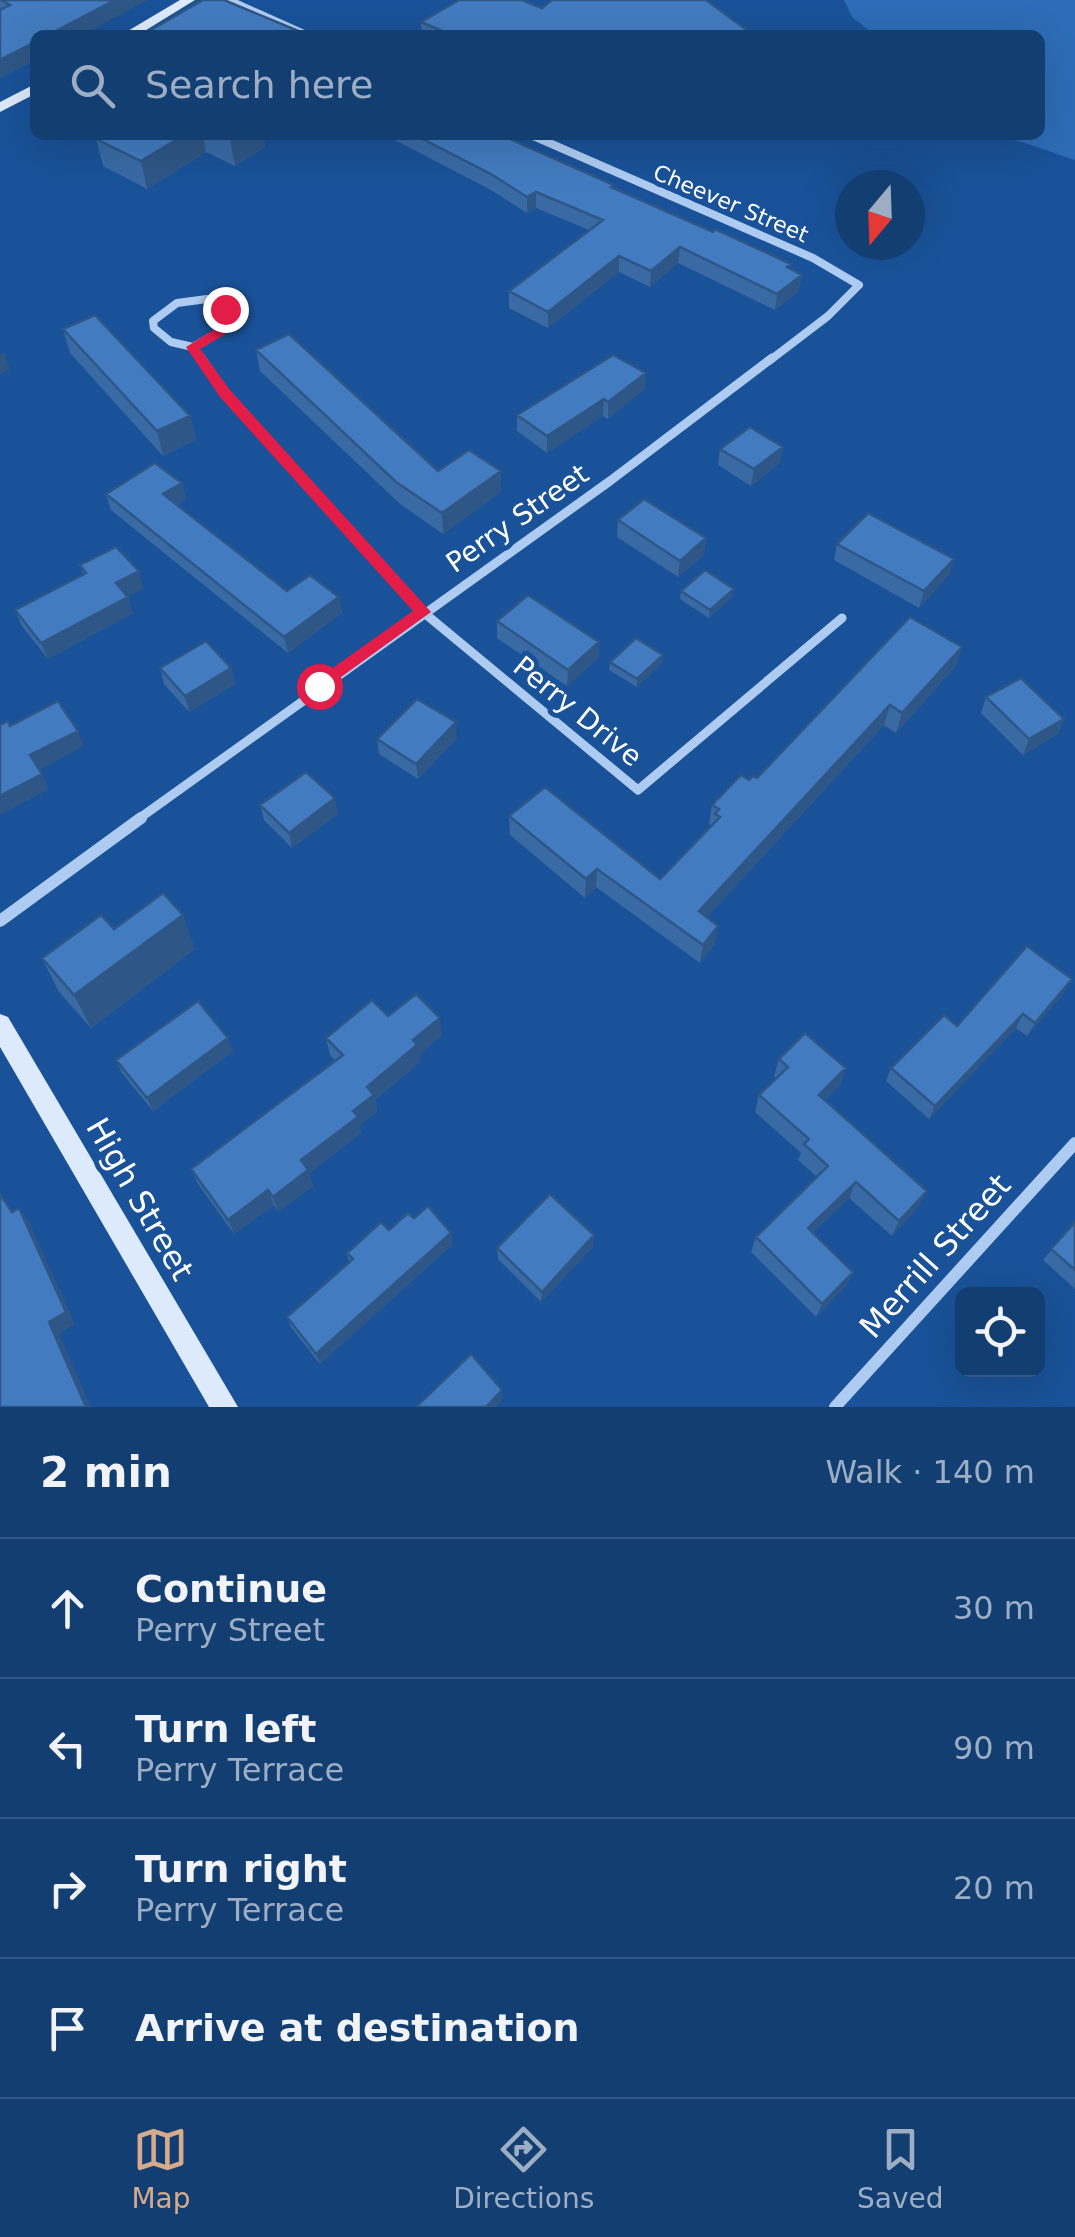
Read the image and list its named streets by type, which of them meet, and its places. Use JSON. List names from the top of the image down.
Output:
{
  "streets": {
    "main road": ["High Street"],
    "street": [
      "Cheever Street",
      "Perry Street",
      "Perry Drive",
      "Merrill Street"
    ]
  },
  "crossings": [
    ["Cheever Street", "Perry Street"],
    ["Perry Street", "Perry Drive"]
  ],
  "north": "bottom",
  "page": {
    "search": "Search here",
    "heading": ["2 min", "Walk · 140 m"],
    "list": [
      ["Continue", "Perry Street", "30 m"],
      ["Turn left", "Perry Terrace", "90 m"],
      ["Turn right", "Perry Terrace", "20 m"],
      "Arrive at destination"
    ],
    "nav": ["Map", "Directions", "Saved"]
  }
}
